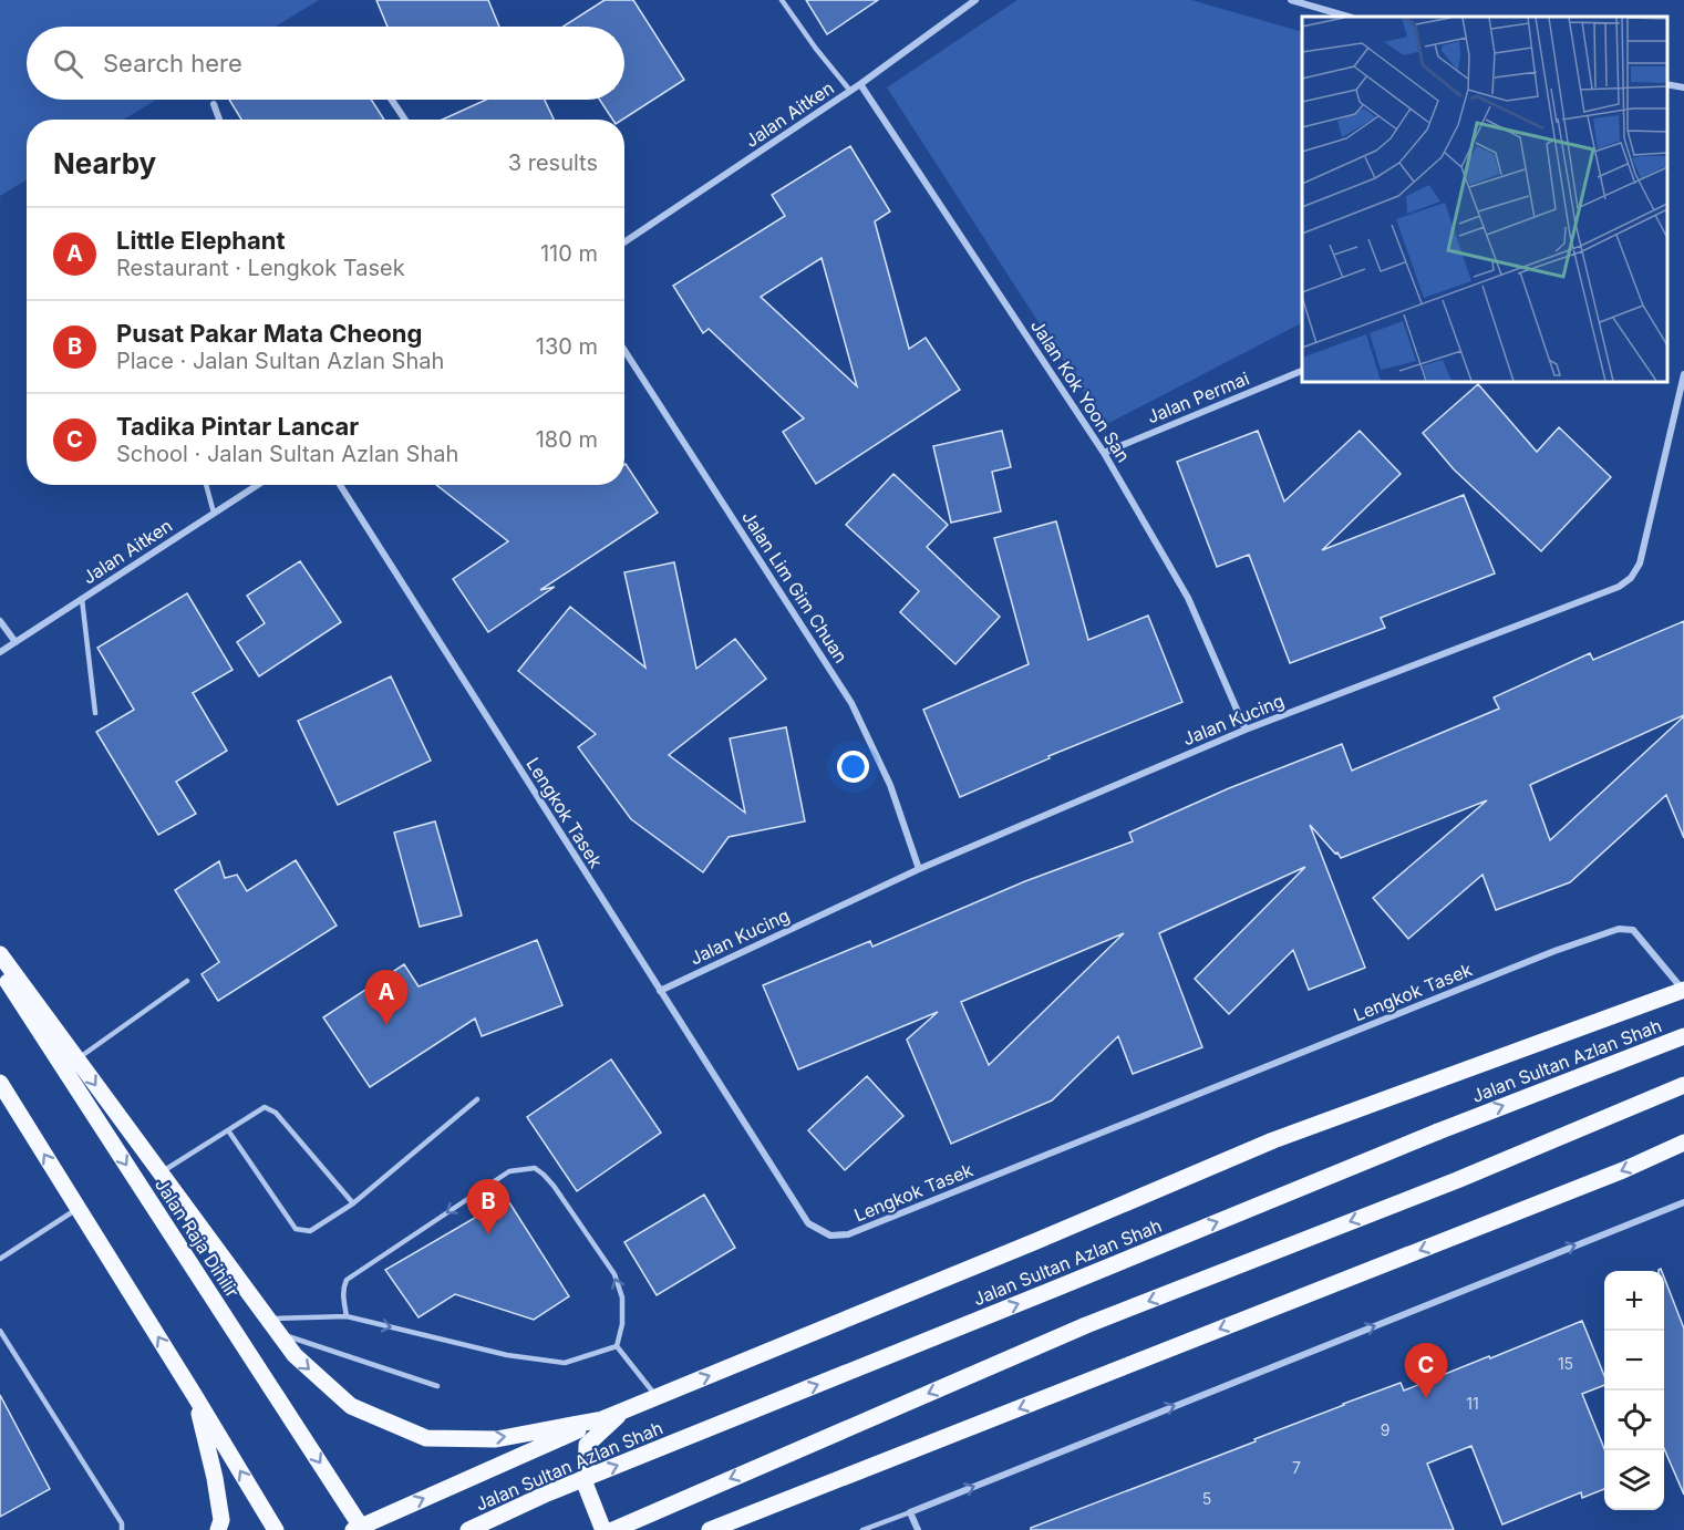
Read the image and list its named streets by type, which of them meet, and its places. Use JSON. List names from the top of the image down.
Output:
{
  "streets": {
    "main road": ["Jalan Sultan Azlan Shah", "Jalan Raja Dihilir"],
    "street": [
      "Jalan Aitken",
      "Jalan Kok Yoon San",
      "Jalan Permai",
      "Jalan Lim Gim Chuan",
      "Jalan Kucing",
      "Lengkok Tasek"
    ]
  },
  "crossings": [
    ["Jalan Aitken", "Jalan Kok Yoon San"],
    ["Jalan Kok Yoon San", "Jalan Permai"],
    ["Jalan Kok Yoon San", "Jalan Kucing"],
    ["Jalan Lim Gim Chuan", "Jalan Kucing"],
    ["Jalan Kucing", "Lengkok Tasek"]
  ],
  "house_numbers": [
    "15",
    "11",
    "9",
    "7",
    "5"
  ],
  "page": {
    "search": "Search here",
    "heading": ["Nearby", "3 results"],
    "list": [
      {
        "mark": "A",
        "name": "Little Elephant",
        "note": "Restaurant · Lengkok Tasek",
        "value": "110 m"
      },
      {
        "mark": "B",
        "name": "Pusat Pakar Mata Cheong",
        "note": "Place · Jalan Sultan Azlan Shah",
        "value": "130 m"
      },
      {
        "mark": "C",
        "name": "Tadika Pintar Lancar",
        "note": "School · Jalan Sultan Azlan Shah",
        "value": "180 m"
      }
    ],
    "pins": ["A", "B", "C"],
    "map_buttons": ["+", "−"]
  }
}
